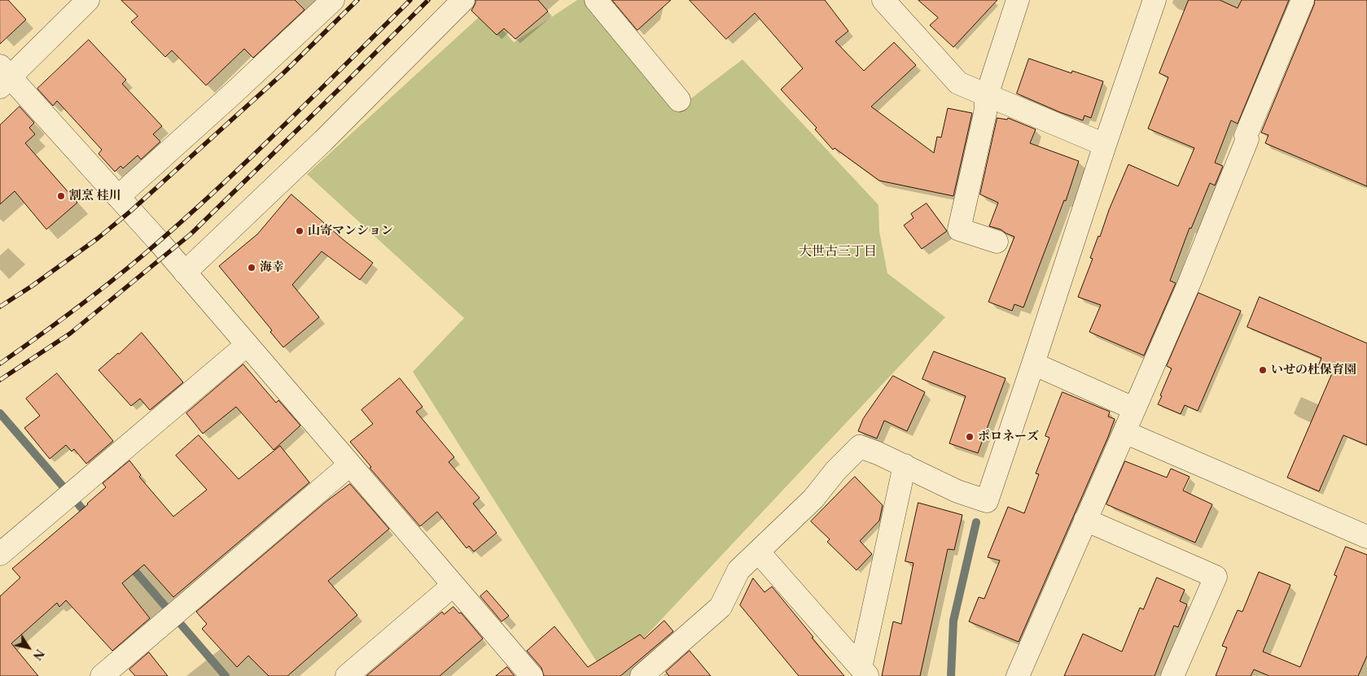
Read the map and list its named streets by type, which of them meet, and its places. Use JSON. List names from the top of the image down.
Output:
{
  "districts": ["大世古三丁目"],
  "places": [
    "割烹 桂川",
    "山寄マンション",
    "海幸",
    "いせの杜保育園",
    "ポロネーズ"
  ],
  "north": "bottom right"
}
